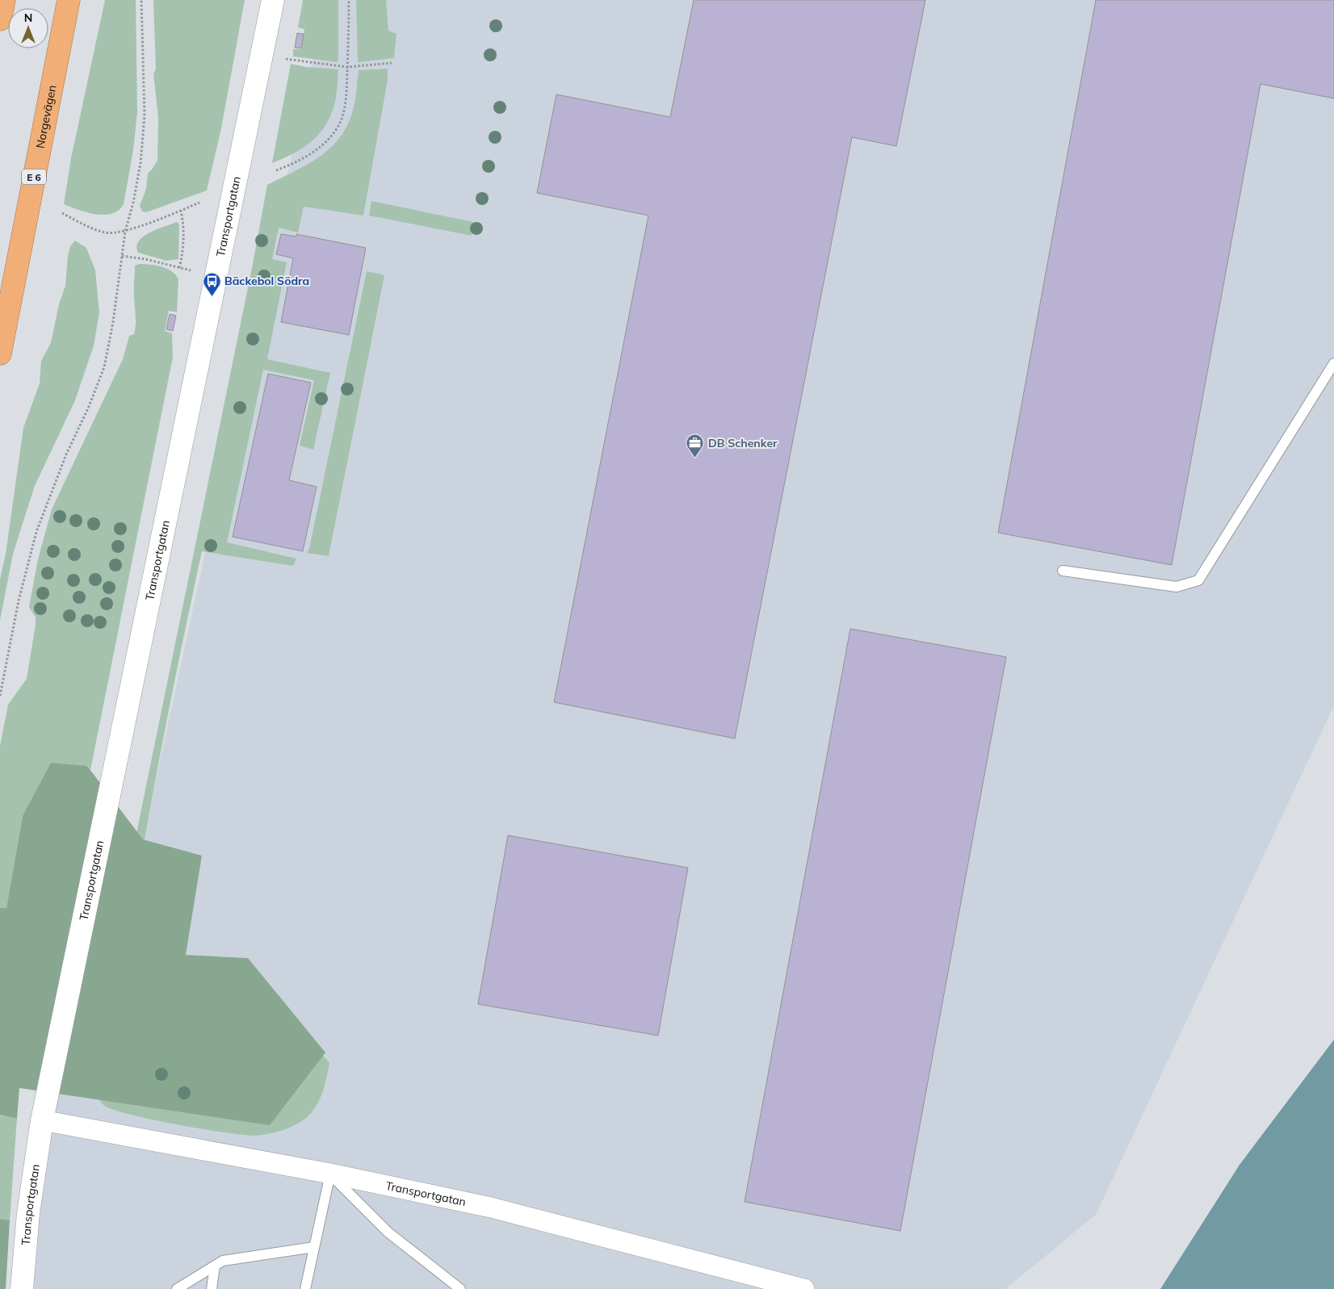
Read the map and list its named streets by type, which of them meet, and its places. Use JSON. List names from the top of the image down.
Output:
{
  "streets": {
    "highway": ["Norgevägen", "E 6"],
    "street": ["Transportgatan"]
  },
  "places": {
    "bus stop": ["Bäckebol Södra"],
    "office": ["DB Schenker"]
  },
  "north": "top"
}
